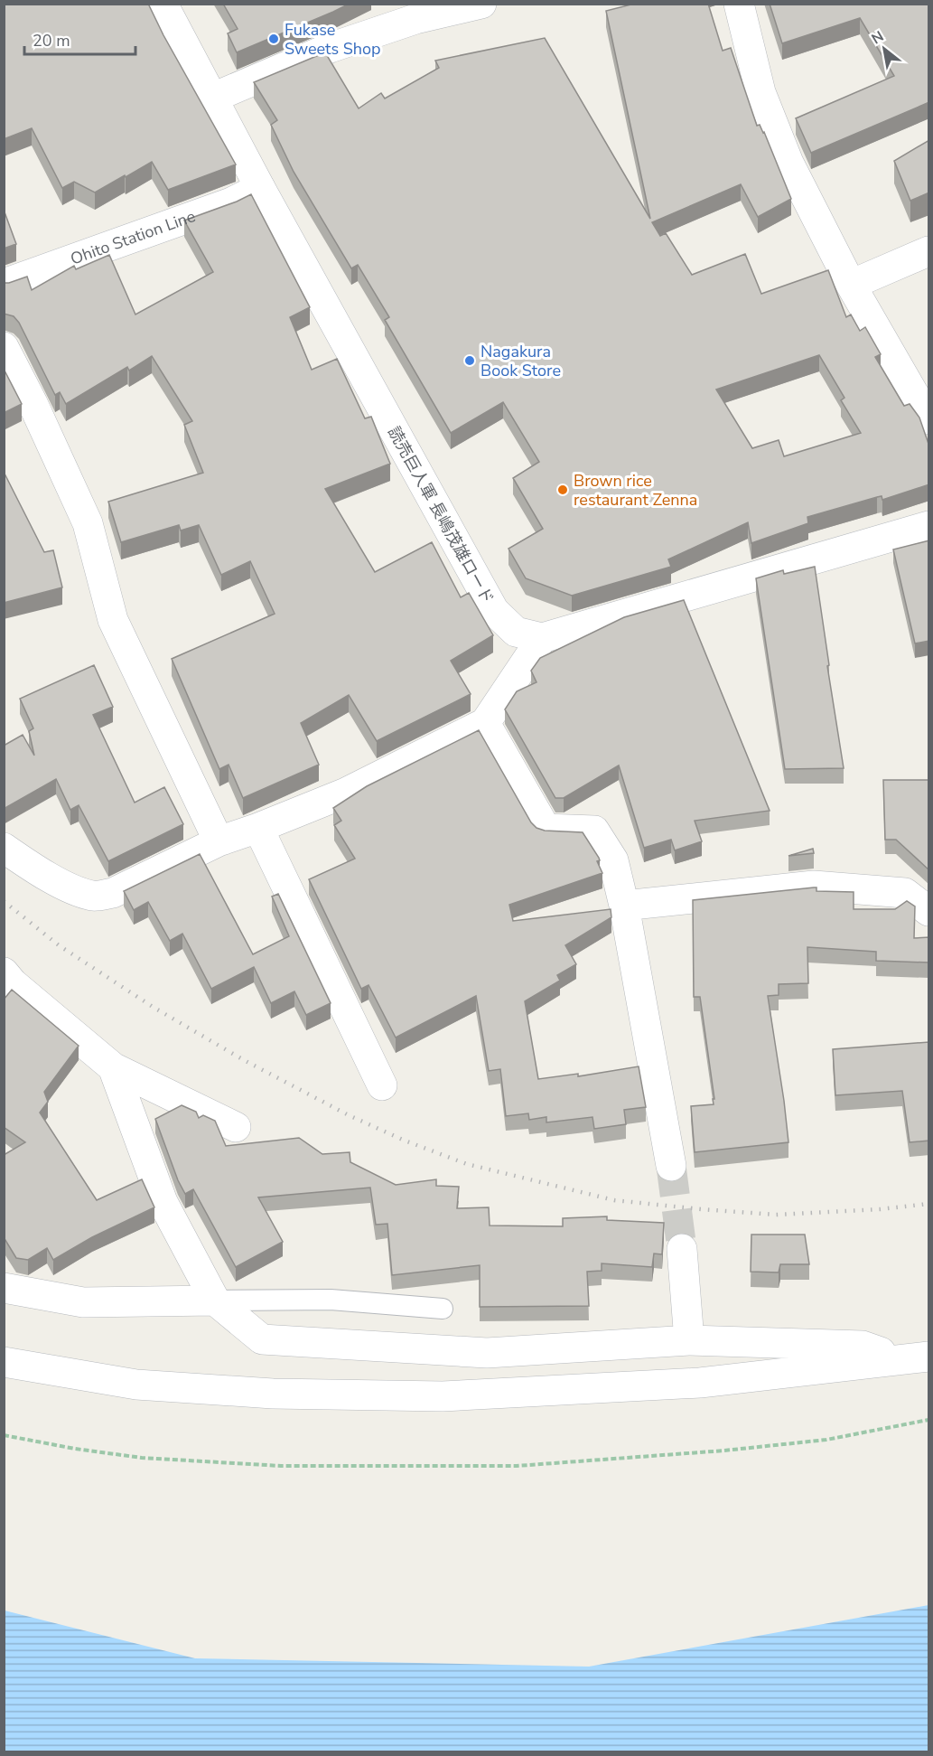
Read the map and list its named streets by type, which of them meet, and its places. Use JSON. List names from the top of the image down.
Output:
{
  "streets": {
    "street": ["Ohito Station Line", "読売巨人軍 長嶋茂雄ロード"]
  },
  "crossings": [
    ["Ohito Station Line", "読売巨人軍 長嶋茂雄ロード"]
  ],
  "places": ["Fukase Sweets Shop", "Nagakura Book Store", "Brown rice restaurant Zenna"],
  "scale_bar": "20 m",
  "north": "top left"
}
